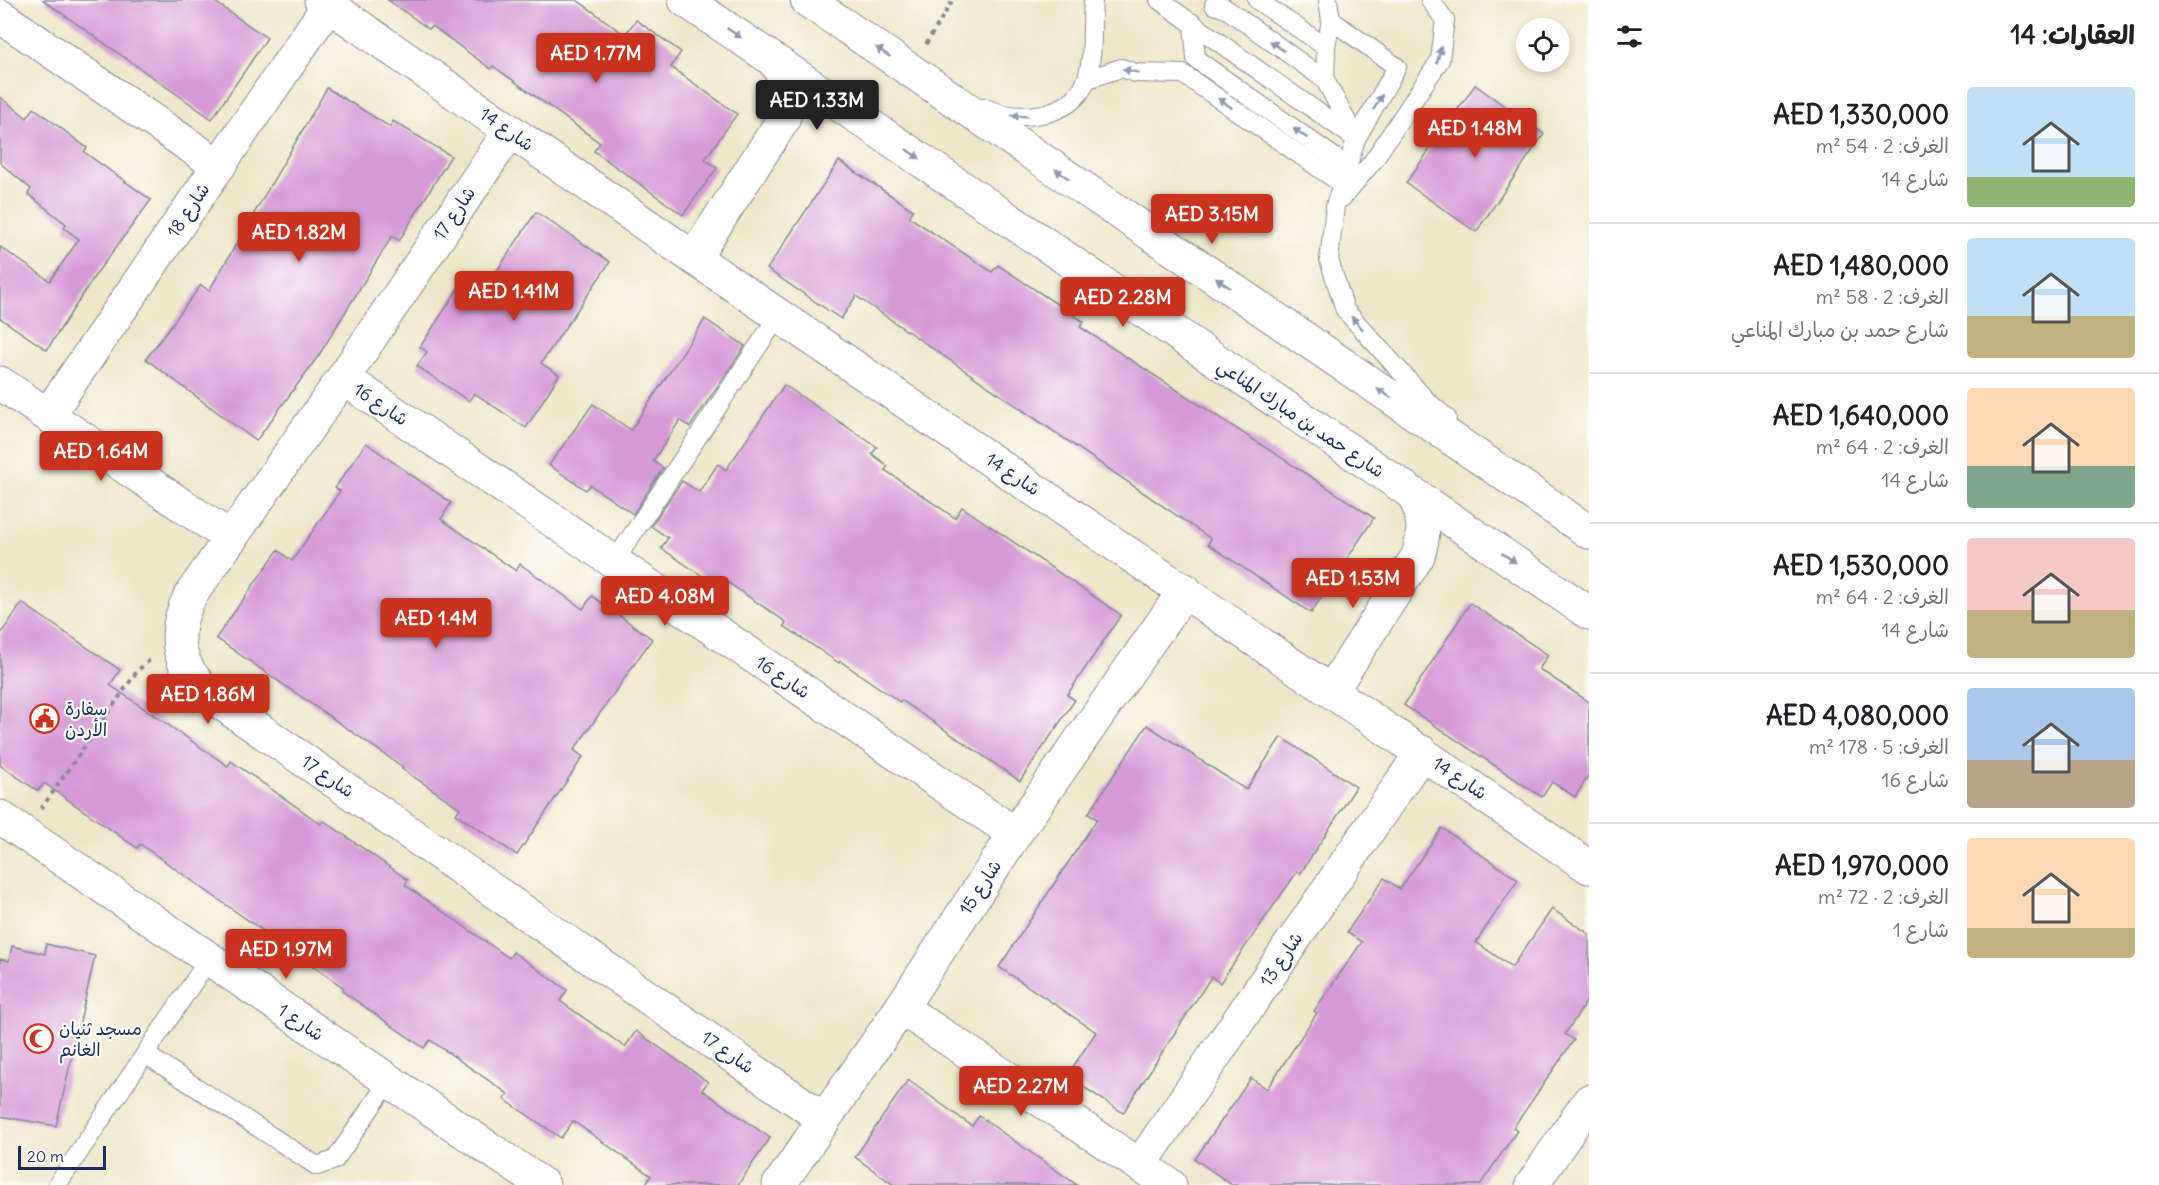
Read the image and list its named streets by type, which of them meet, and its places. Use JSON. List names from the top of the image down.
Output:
{
  "streets": {
    "street": [
      "شارع 14",
      "شارع 18",
      "شارع 17",
      "شارع 16",
      "شارع حمد بن مبارك المناعي",
      "شارع 15",
      "شارع 13",
      "شارع 1"
    ]
  },
  "crossings": [
    ["شارع 14", "شارع 18"],
    ["شارع 14", "شارع 17"],
    ["شارع 14", "شارع 15"],
    ["شارع 14", "شارع 13"],
    ["شارع 17", "شارع 16"],
    ["شارع 17", "شارع 15"],
    ["شارع 16", "شارع 15"]
  ],
  "places": {
    "public building": ["سفارة الأردن"],
    "mosque": ["مسجد ثنيان الغانم"]
  },
  "scale_bar": "20 m",
  "page": {
    "heading": "العقارات: 14",
    "price": [
      "AED 1.77M",
      "AED 1.33M",
      "AED 1.48M",
      "AED 3.15M",
      "AED 1.82M",
      "AED 1.41M",
      "AED 2.28M",
      "AED 1.64M",
      "AED 1.53M",
      "AED 4.08M",
      "AED 1.4M",
      "AED 1.86M",
      "AED 1.97M",
      "AED 2.27M"
    ],
    "list": [
      {
        "name": "AED 1,330,000",
        "note": "الغرف: 2 · 54 m² · شارع 14"
      },
      {
        "name": "AED 1,480,000",
        "note": "الغرف: 2 · 58 m² · شارع حمد بن مبارك المناعي"
      },
      {
        "name": "AED 1,640,000",
        "note": "الغرف: 2 · 64 m² · شارع 14"
      },
      {
        "name": "AED 1,530,000",
        "note": "الغرف: 2 · 64 m² · شارع 14"
      },
      {
        "name": "AED 4,080,000",
        "note": "الغرف: 5 · 178 m² · شارع 16"
      },
      {
        "name": "AED 1,970,000",
        "note": "الغرف: 2 · 72 m² · شارع 1"
      }
    ],
    "scale": "20 m"
  }
}
